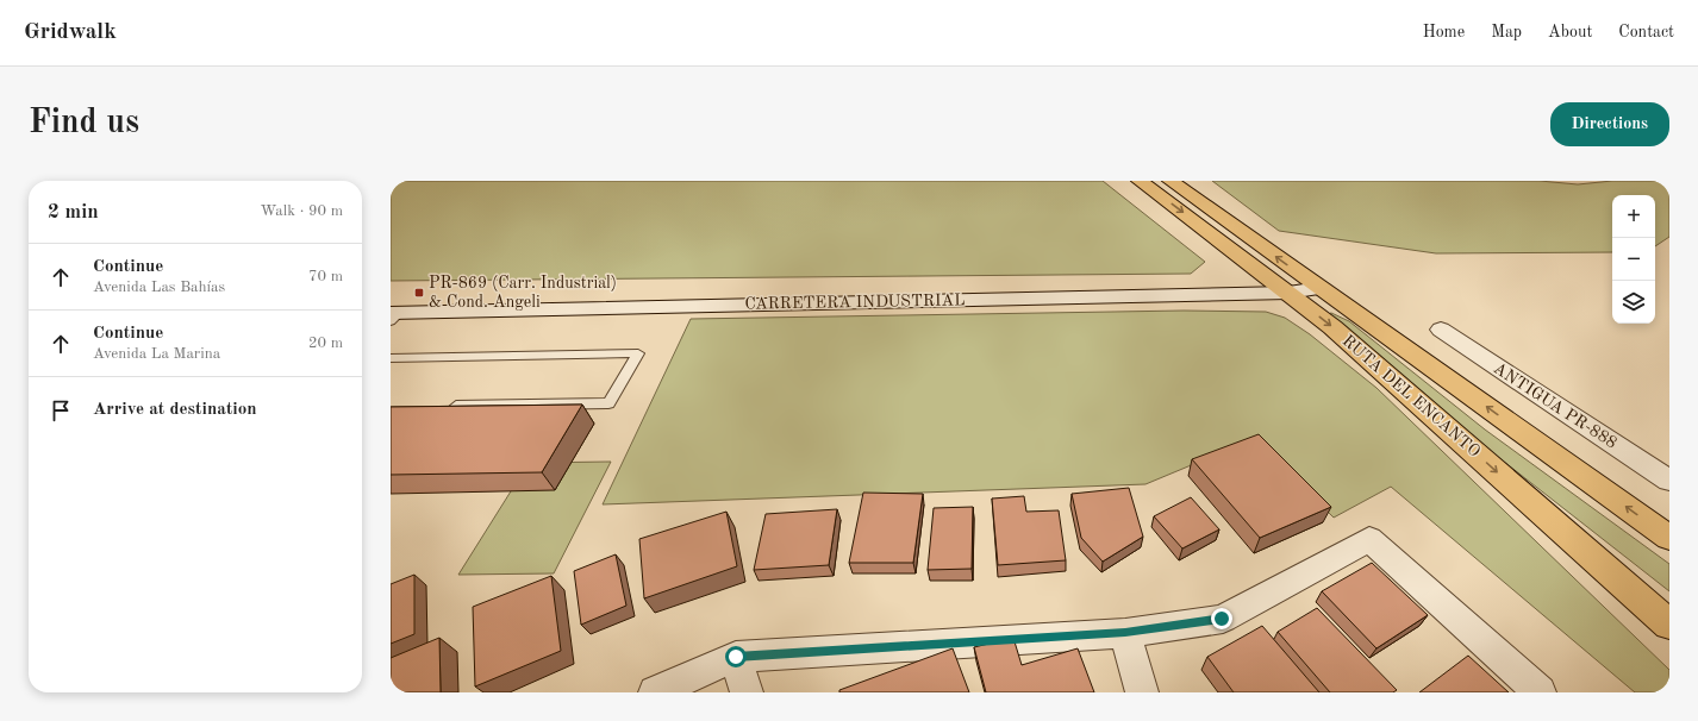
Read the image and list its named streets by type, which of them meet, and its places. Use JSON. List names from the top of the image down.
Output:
{
  "streets": {
    "main road": ["RUTA DEL ENCANTO"],
    "street": ["CARRETERA INDUSTRIAL", "ANTIGUA PR-888"]
  },
  "crossings": [
    ["CARRETERA INDUSTRIAL", "RUTA DEL ENCANTO"]
  ],
  "places": {
    "transit": ["PR-869 (Carr. Industrial) & Cond. Angeli"]
  },
  "page": {
    "header": "Gridwalk",
    "nav": [
      "Home",
      "Map",
      "About",
      "Contact"
    ],
    "buttons": "Directions",
    "title": "Find us",
    "heading": ["2 min", "Walk · 90 m"],
    "map_buttons": ["+", "−"],
    "list": [
      ["Continue", "Avenida Las Bahías", "70 m"],
      ["Continue", "Avenida La Marina", "20 m"],
      "Arrive at destination"
    ]
  }
}
